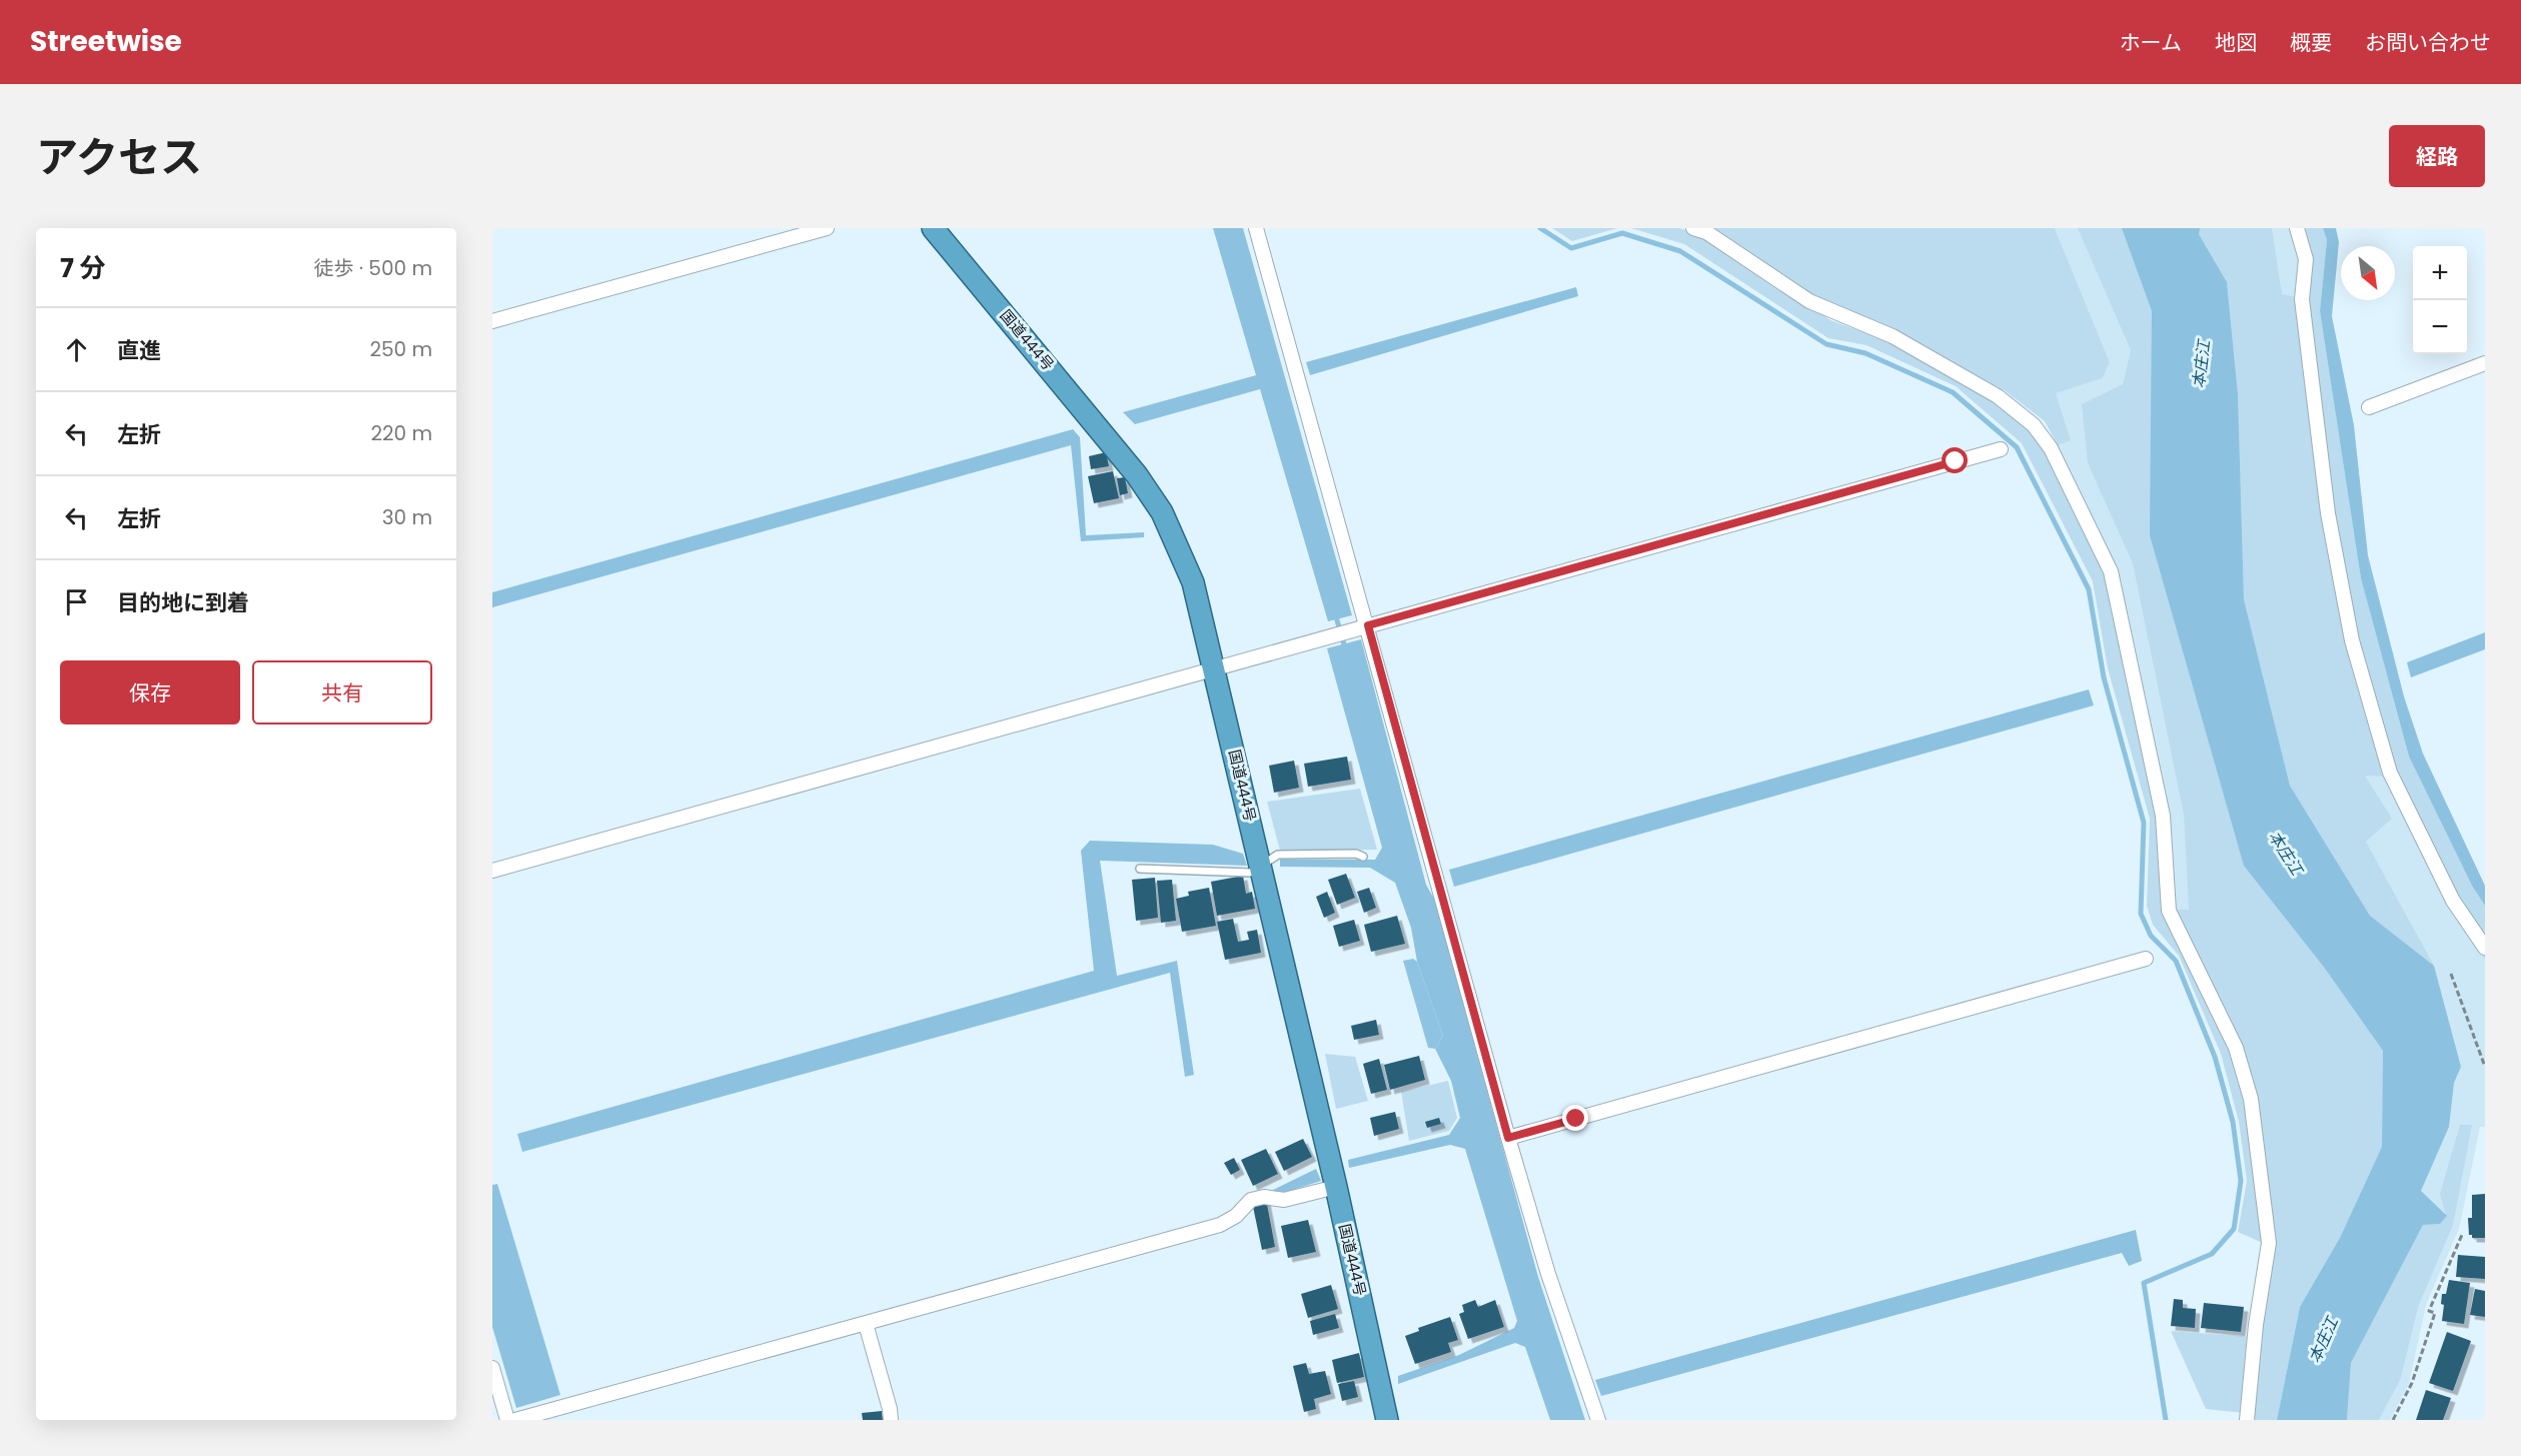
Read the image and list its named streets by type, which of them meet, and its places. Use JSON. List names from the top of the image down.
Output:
{
  "streets": {
    "highway": ["国道444号"]
  },
  "water": ["本庄江"],
  "north": "bottom right",
  "page": {
    "header": "Streetwise",
    "nav": [
      "ホーム",
      "地図",
      "概要",
      "お問い合わせ"
    ],
    "title": "アクセス",
    "buttons": [
      "経路",
      ["保存", "共有"]
    ],
    "heading": ["7 分", "徒歩 · 500 m"],
    "map_buttons": ["+", "−"],
    "list": [
      ["直進", "250 m"],
      ["左折", "220 m"],
      ["左折", "30 m"],
      "目的地に到着"
    ]
  }
}
